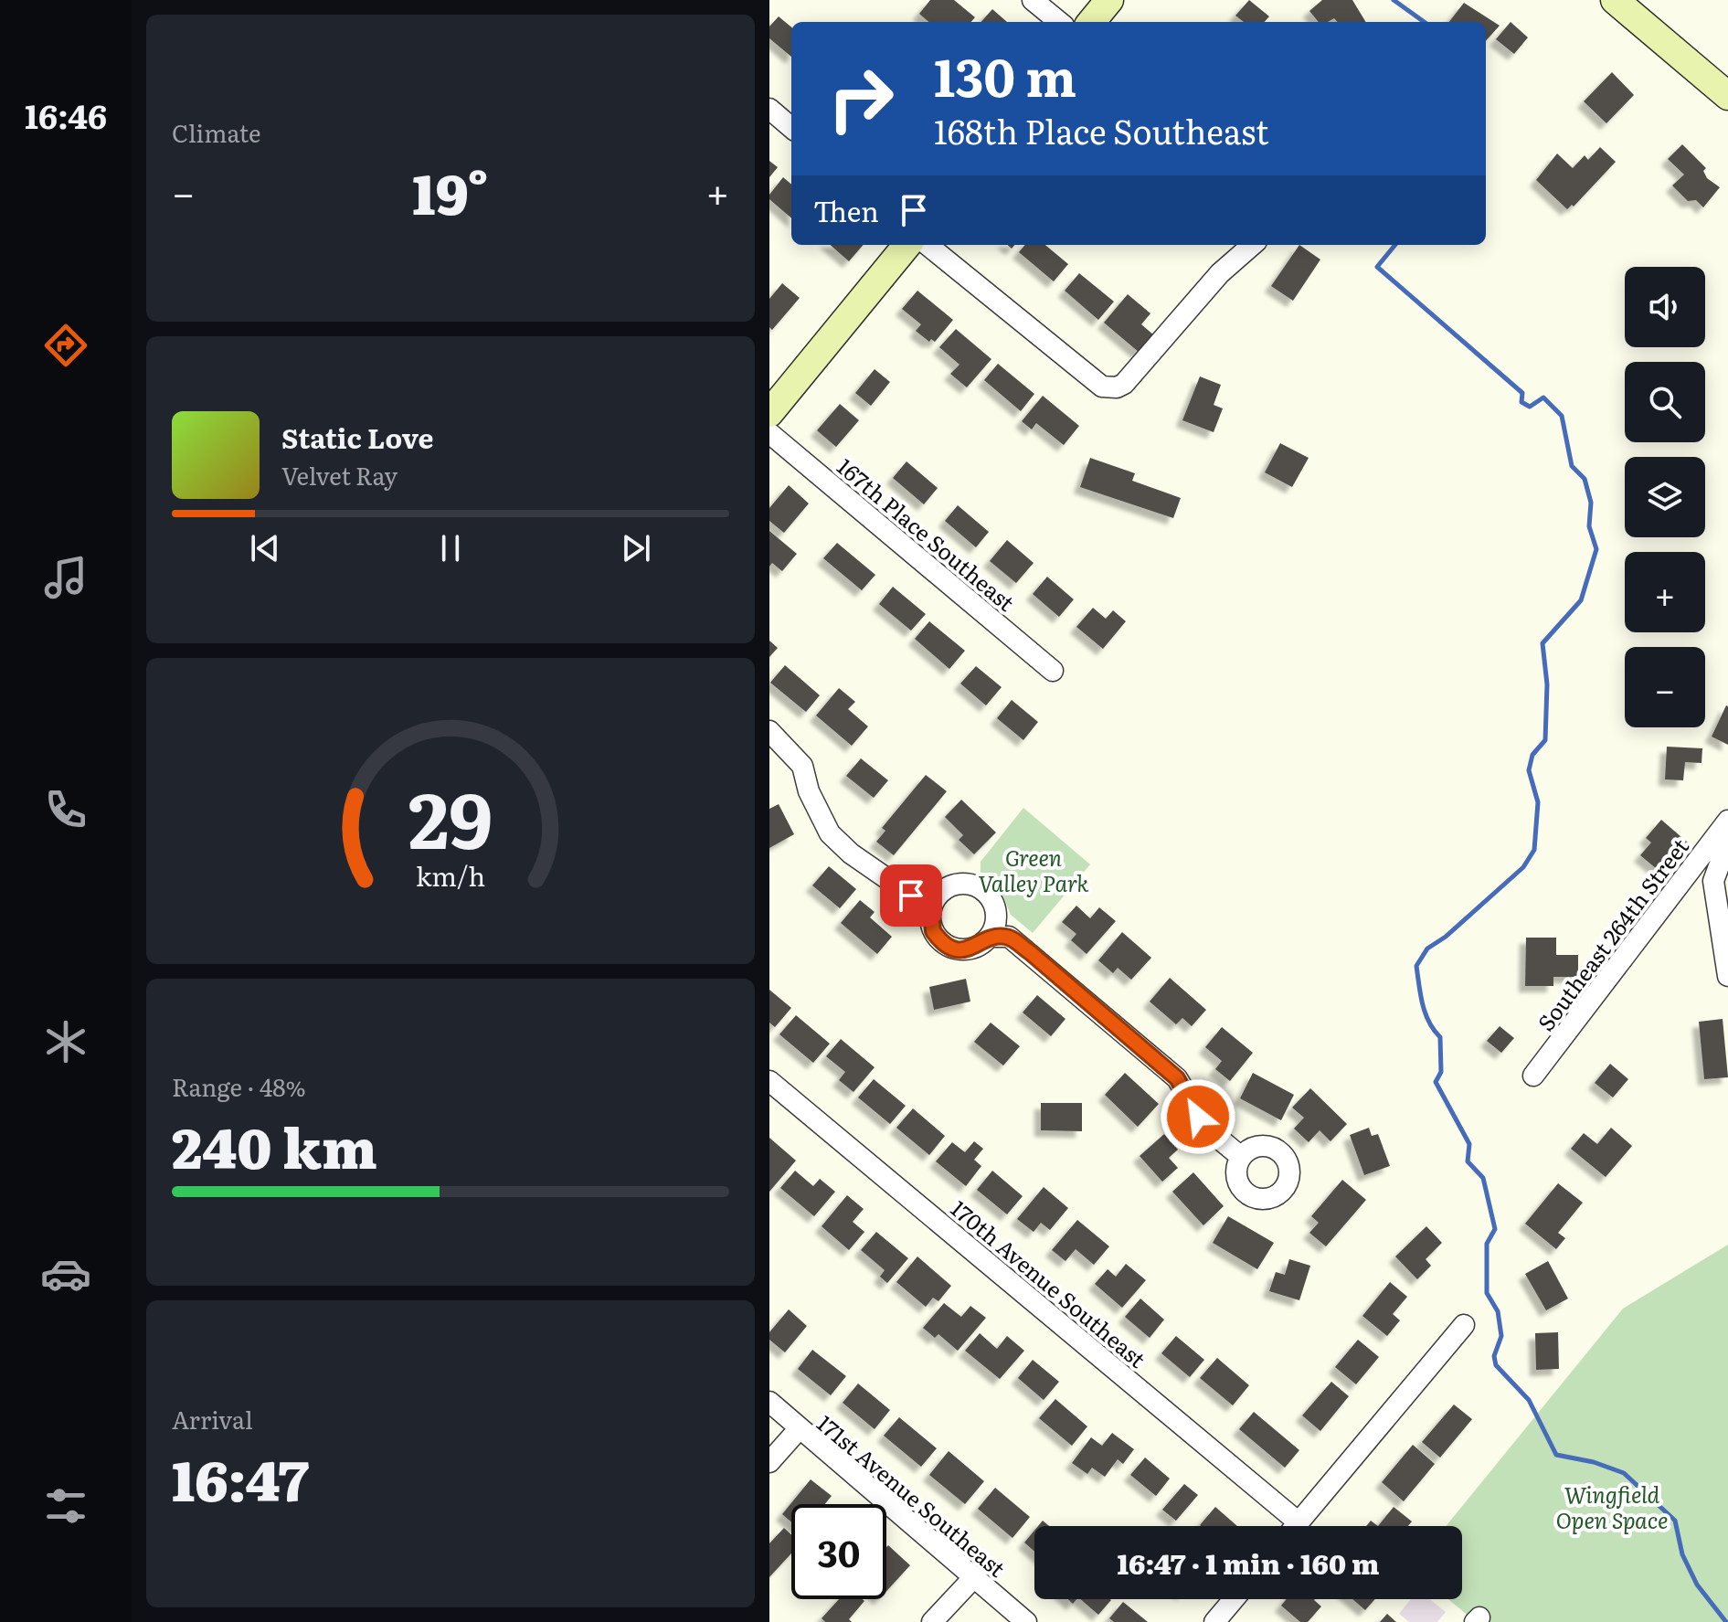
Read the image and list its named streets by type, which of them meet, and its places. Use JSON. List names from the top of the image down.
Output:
{
  "streets": {
    "street": [
      "167th Place Southeast",
      "Southeast 264th Street",
      "170th Avenue Southeast",
      "171st Avenue Southeast"
    ]
  },
  "parks": ["Green Valley Park", "Wingfield Open Space"],
  "page": {
    "tabs": "16:46",
    "tile": [
      "Climate",
      ["Range · 48%", "240 km"],
      ["Arrival", "16:47"]
    ],
    "turn": ["130 m", "168th Place Southeast"],
    "heat": ["−", "19°", "+"],
    "then": "Then",
    "map_buttons": ["+", "−"],
    "song": ["Static Love", "Velvet Ray"],
    "limit": "30",
    "trip": "16:47 · 1 min · 160 m",
    "gauge": ["29", "km/h"]
  }
}
